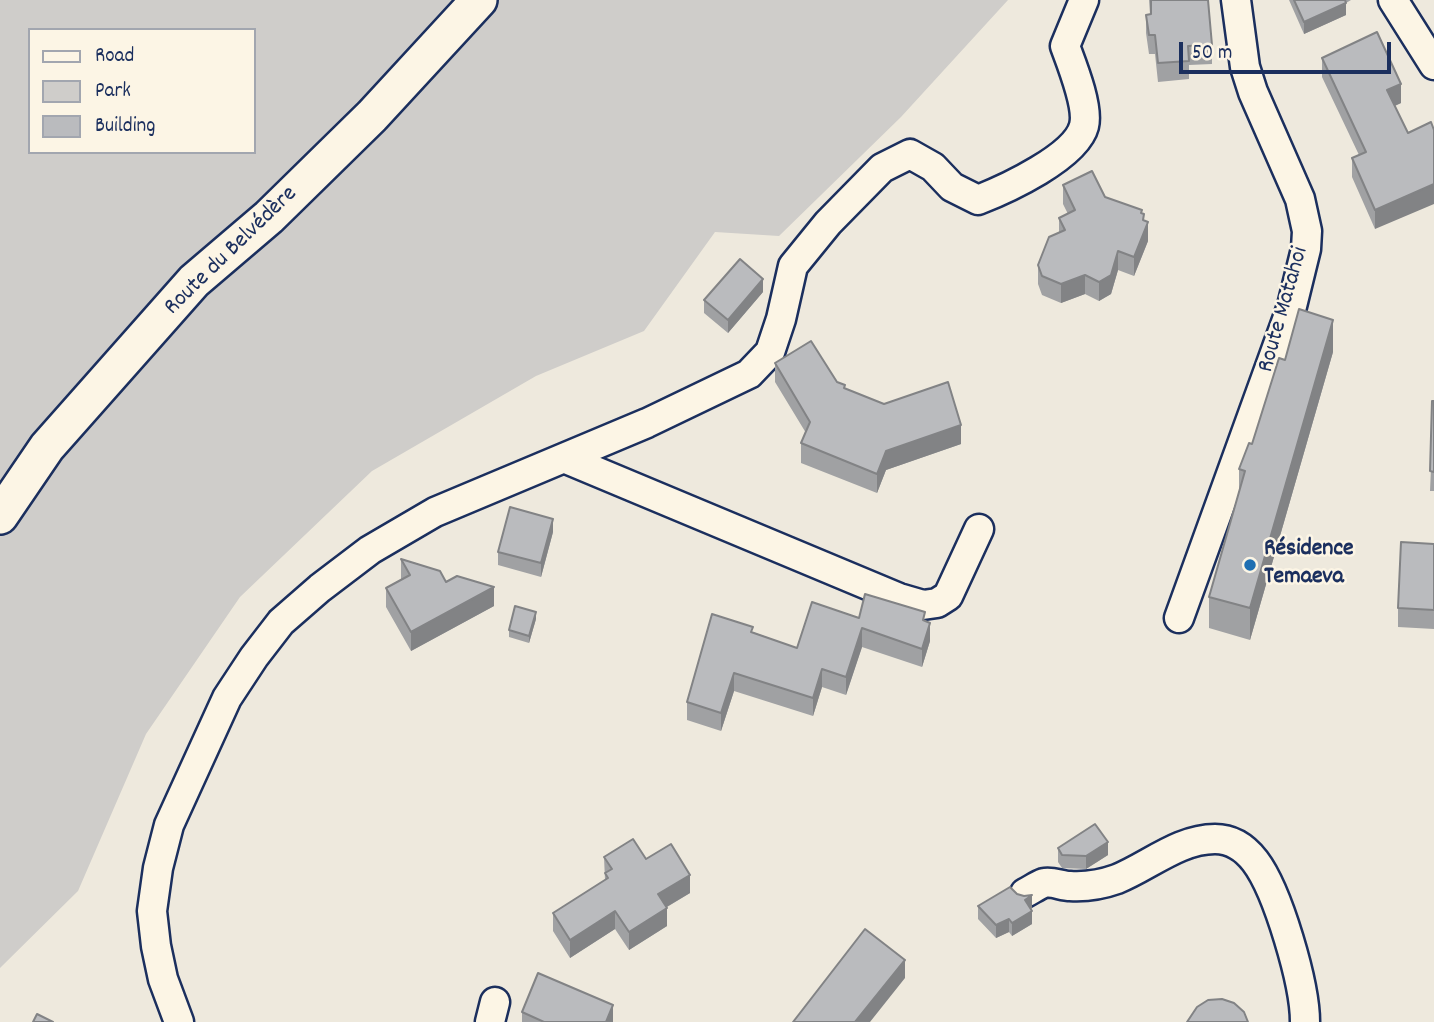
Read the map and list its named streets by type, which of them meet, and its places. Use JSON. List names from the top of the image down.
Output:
{
  "streets": {
    "street": ["Route du Belvédère", "Route Matahoi"]
  },
  "places": ["Résidence Temaeva"],
  "legend": ["Road", "Park", "Building"],
  "scale_bar": "50 m"
}
